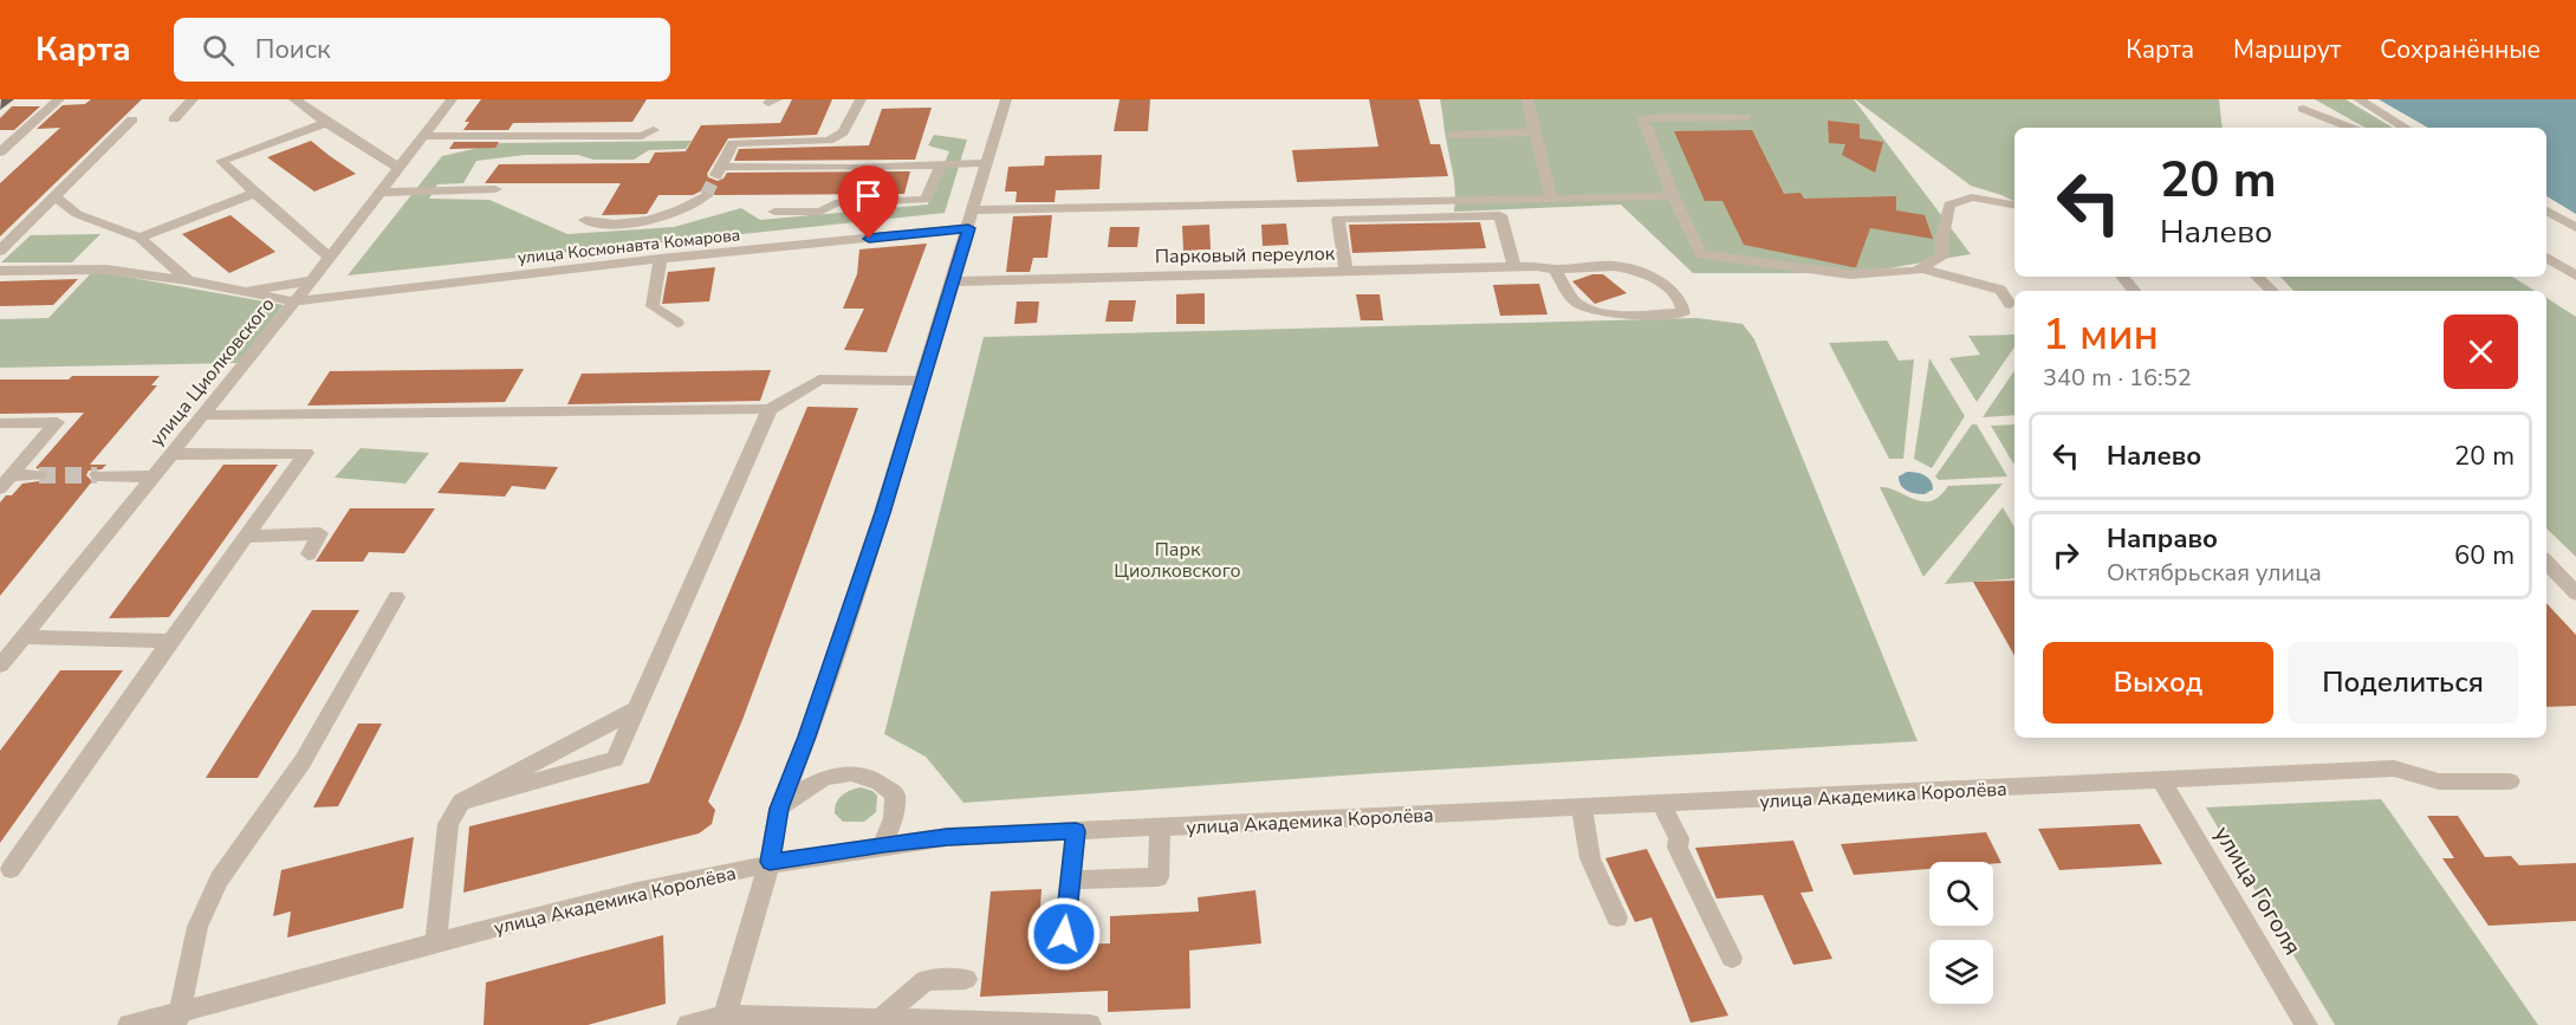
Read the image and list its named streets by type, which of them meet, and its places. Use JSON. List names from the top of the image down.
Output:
{
  "streets": {
    "street": [
      "улица Космонавта Комарова",
      "Парковый переулок",
      "улица Циолковского",
      "улица Академика Королёва",
      "улица Гоголя"
    ]
  },
  "crossings": [
    ["улица Космонавта Комарова", "улица Циолковского"],
    ["улица Академика Королёва", "улица Гоголя"]
  ],
  "parks": ["Парк Циолковского"],
  "page": {
    "header": "Карта",
    "search": "Поиск",
    "nav": ["Карта", "Маршрут", "Сохранённые"],
    "turn": ["20 m", "Налево"],
    "heading": ["1 мин", "340 m · 16:52"],
    "list": [
      {
        "name": "Налево",
        "value": "20 m"
      },
      {
        "name": "Направо",
        "note": "Октябрьская улица",
        "value": "60 m"
      }
    ],
    "buttons": ["Выход", "Поделиться"]
  }
}
